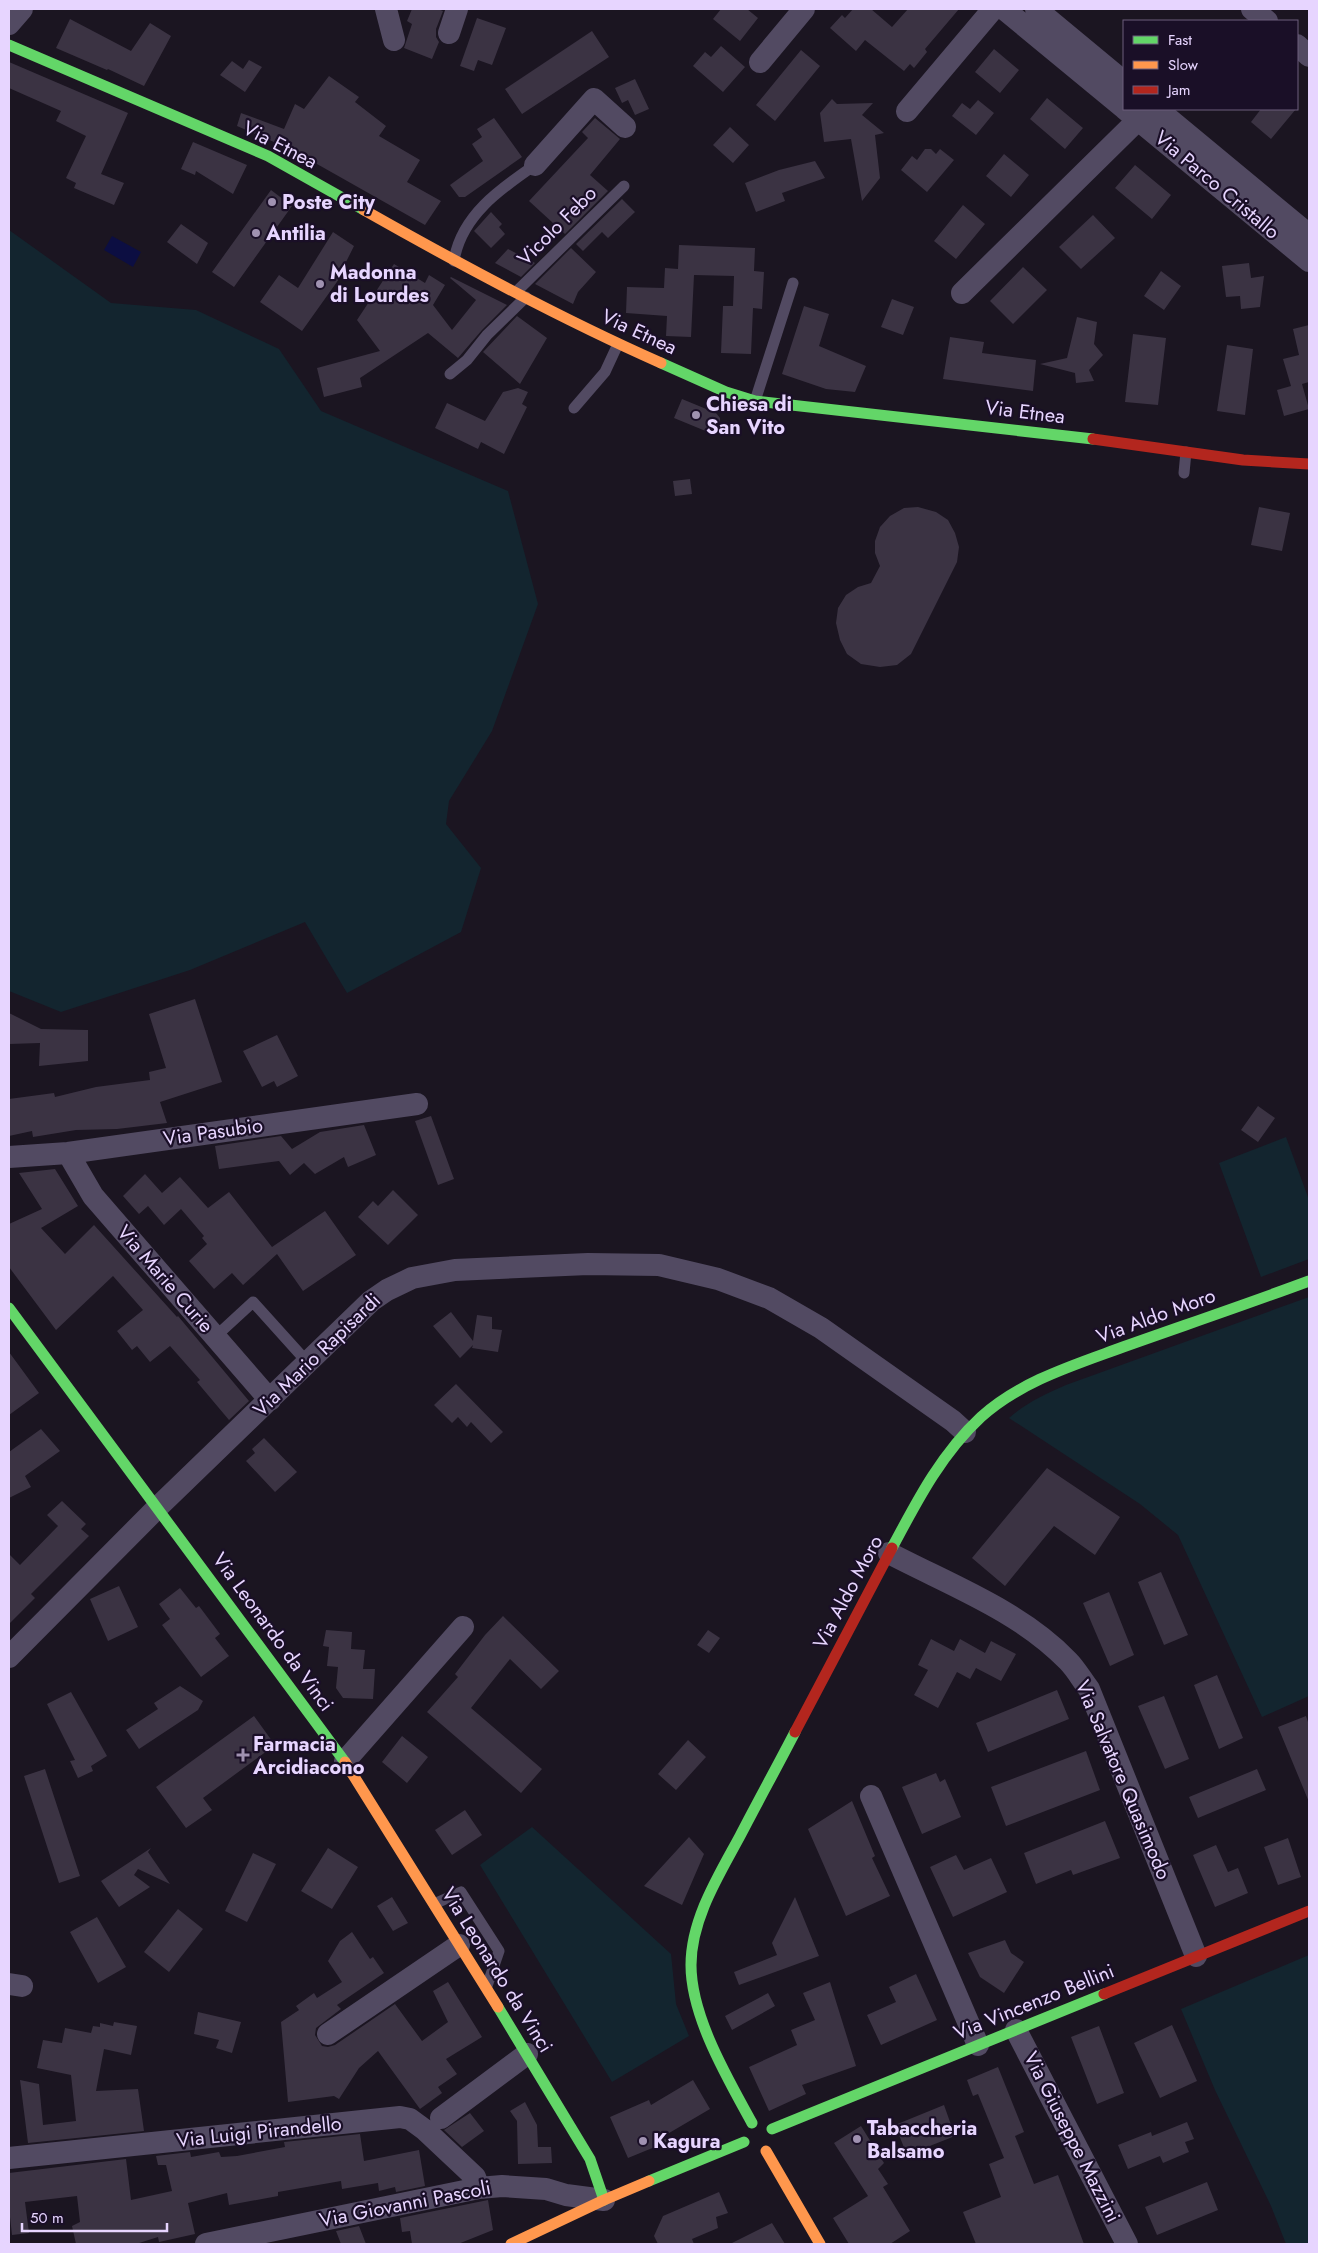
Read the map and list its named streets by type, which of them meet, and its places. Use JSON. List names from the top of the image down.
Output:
{
  "streets": {
    "main road": [
      "Via Etnea",
      "Via Aldo Moro",
      "Via Leonardo da Vinci",
      "Via Vincenzo Bellini"
    ],
    "street": [
      "Via Parco Cristallo",
      "Via Pasubio",
      "Via Marie Curie",
      "Via Mario Rapisardi",
      "Via Salvatore Quasimodo",
      "Via Luigi Pirandello",
      "Via Giuseppe Mazzini",
      "Via Giovanni Pascoli"
    ],
    "lane": ["Vicolo Febo"]
  },
  "crossings": [
    ["Via Etnea", "Vicolo Febo"],
    ["Via Pasubio", "Via Marie Curie"],
    ["Via Marie Curie", "Via Mario Rapisardi"],
    ["Via Aldo Moro", "Via Mario Rapisardi"],
    ["Via Aldo Moro", "Via Salvatore Quasimodo"],
    ["Via Mario Rapisardi", "Via Leonardo da Vinci"],
    ["Via Leonardo da Vinci", "Via Vincenzo Bellini"],
    ["Via Leonardo da Vinci", "Via Giovanni Pascoli"],
    ["Via Salvatore Quasimodo", "Via Vincenzo Bellini"],
    ["Via Vincenzo Bellini", "Via Giuseppe Mazzini"],
    ["Via Vincenzo Bellini", "Via Giovanni Pascoli"],
    ["Via Luigi Pirandello", "Via Giovanni Pascoli"]
  ],
  "places": {
    "other": [
      "Poste City",
      "Antilia",
      "Madonna di Lourdes",
      "Chiesa di San Vito",
      "Tabaccheria Balsamo",
      "Kagura"
    ],
    "health": ["Farmacia Arcidiacono"]
  },
  "legend": ["Fast", "Slow", "Jam"],
  "scale_bar": "50 m"
}
